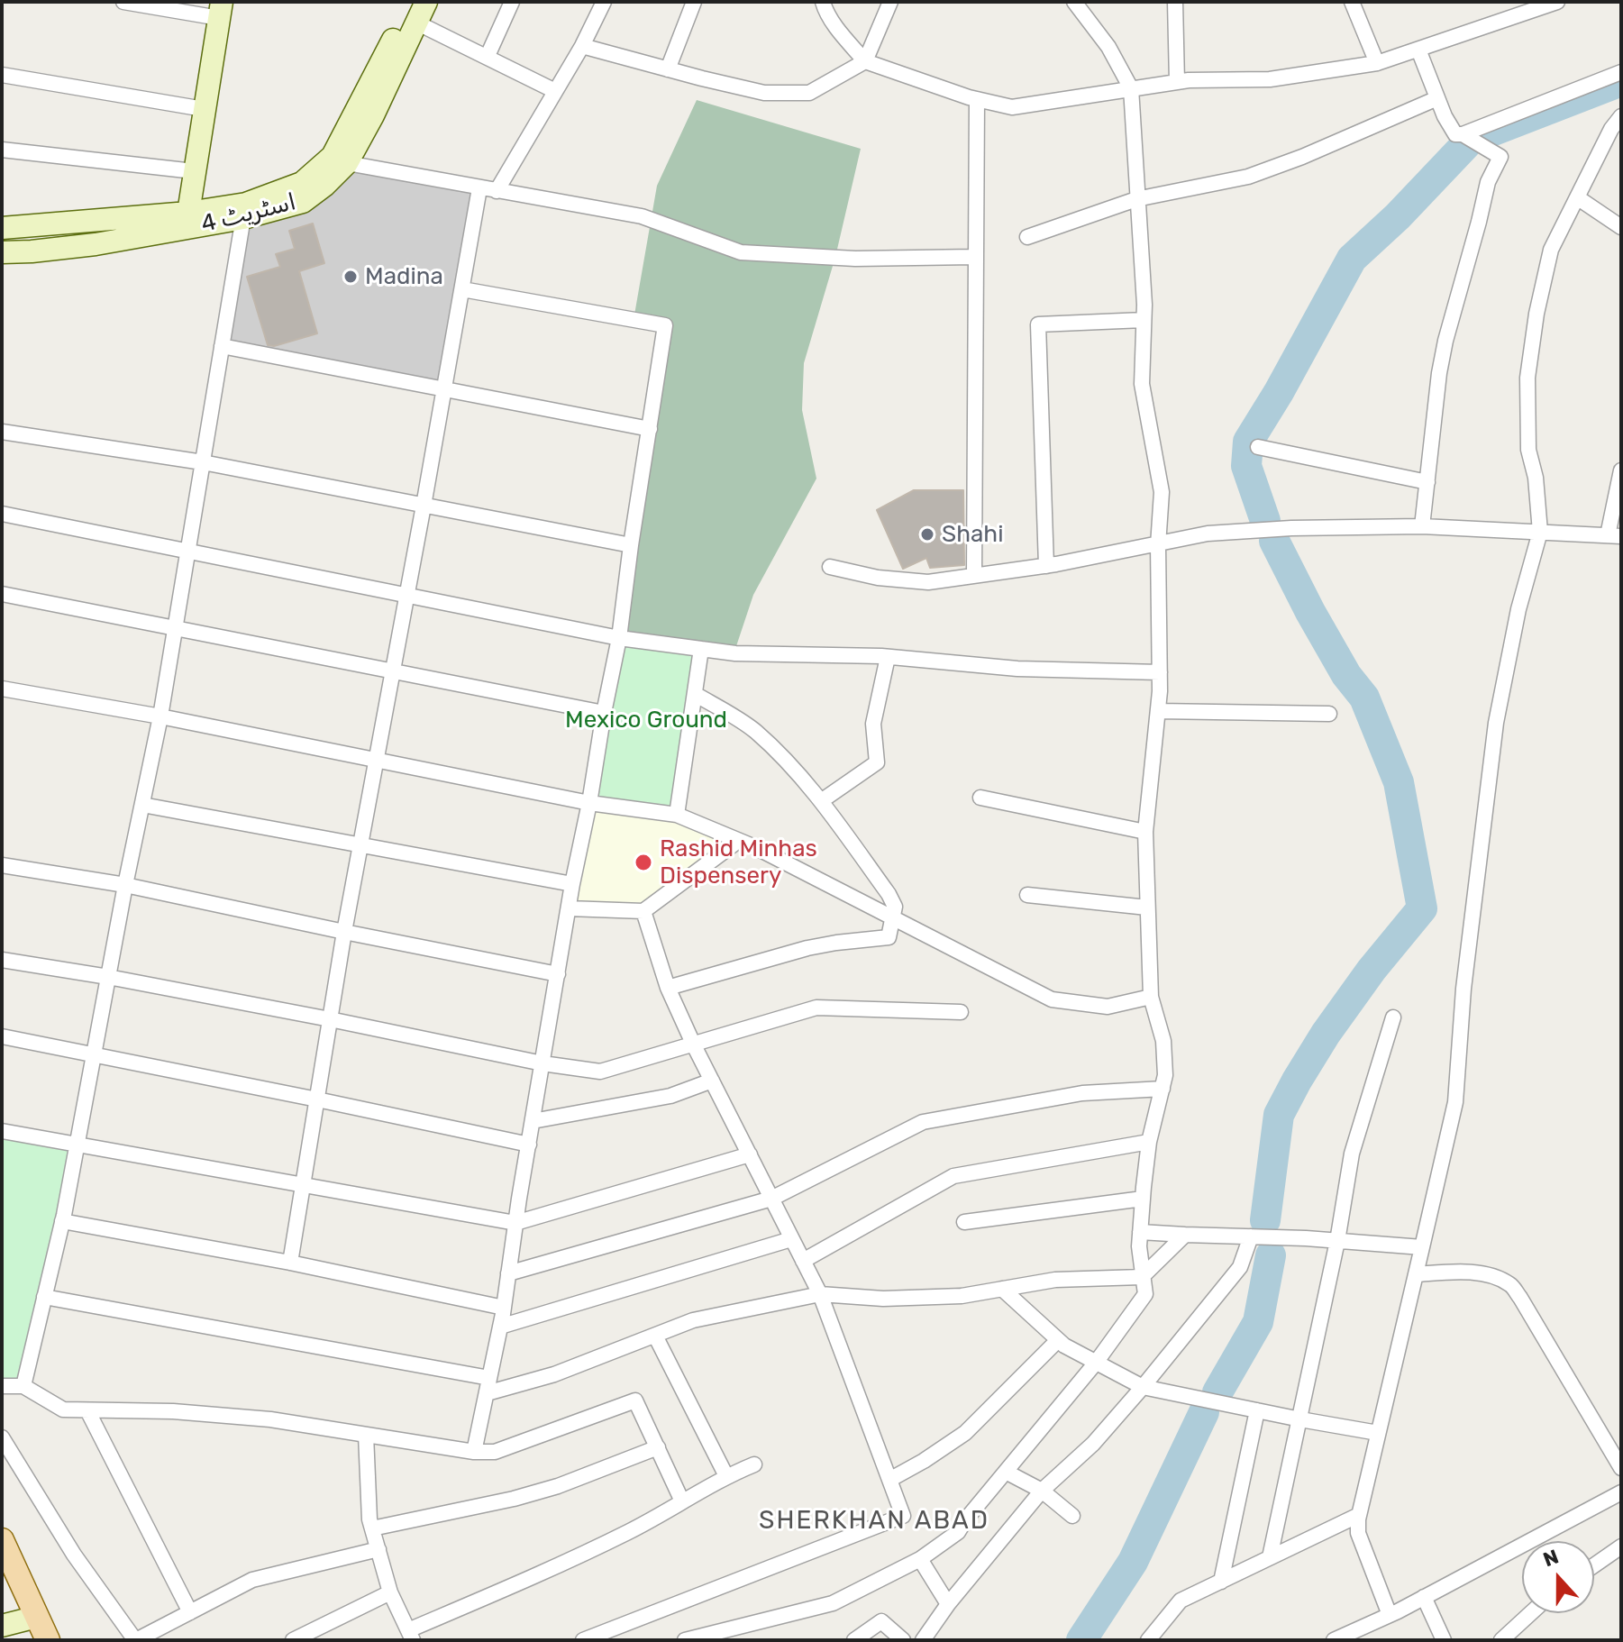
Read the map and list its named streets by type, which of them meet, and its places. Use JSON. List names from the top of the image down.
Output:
{
  "streets": {
    "main road": ["اسٹریٹ 4"]
  },
  "districts": ["SHERKHAN ABAD"],
  "parks": ["Mexico Ground"],
  "places": ["Madina", "Shahi", "Rashid Minhas Dispensery"],
  "north": "top"
}
